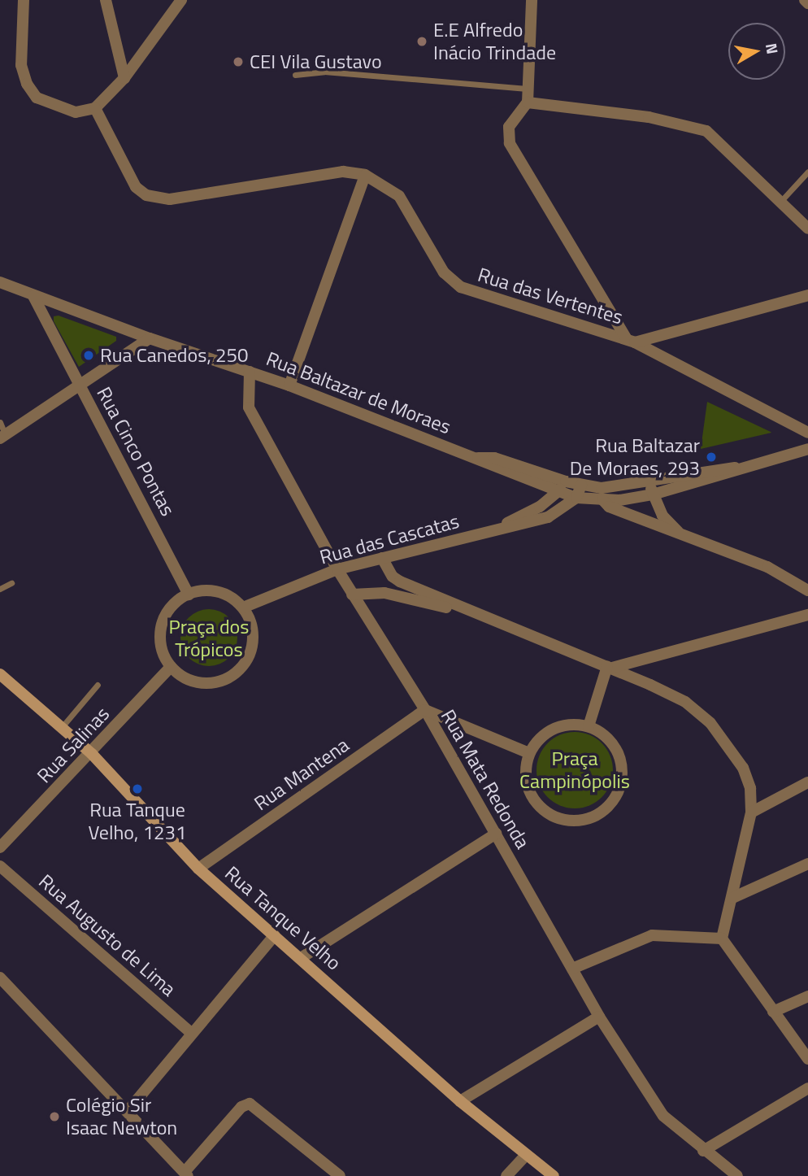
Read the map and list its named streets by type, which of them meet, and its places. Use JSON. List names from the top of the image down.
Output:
{
  "streets": {
    "street": [
      "Rua das Vertentes",
      "Rua Baltazar de Moraes",
      "Rua Cinco Pontas",
      "Rua das Cascatas",
      "Rua Salinas",
      "Rua Mantena",
      "Rua Mata Redonda",
      "Rua Tanque Velho",
      "Rua Augusto de Lima"
    ]
  },
  "crossings": [
    ["Rua Baltazar de Moraes", "Rua Cinco Pontas"],
    ["Rua Baltazar de Moraes", "Rua das Cascatas"],
    ["Rua Baltazar de Moraes", "Rua Mata Redonda"],
    ["Rua Cinco Pontas", "Rua das Cascatas"],
    ["Rua Cinco Pontas", "Rua Salinas"],
    ["Rua das Cascatas", "Rua Salinas"],
    ["Rua das Cascatas", "Rua Mata Redonda"],
    ["Rua Salinas", "Rua Tanque Velho"],
    ["Rua Mantena", "Rua Mata Redonda"],
    ["Rua Mantena", "Rua Tanque Velho"]
  ],
  "parks": ["Praça dos Trópicos", "Praça Campinópolis"],
  "places": [
    "E.E Alfredo Inácio Trindade",
    "CEI Vila Gustavo",
    "Rua Canedos, 250",
    "Rua Baltazar De Moraes, 293",
    "Rua Tanque Velho, 1231",
    "Colégio Sir Isaac Newton"
  ],
  "north": "right"
}
